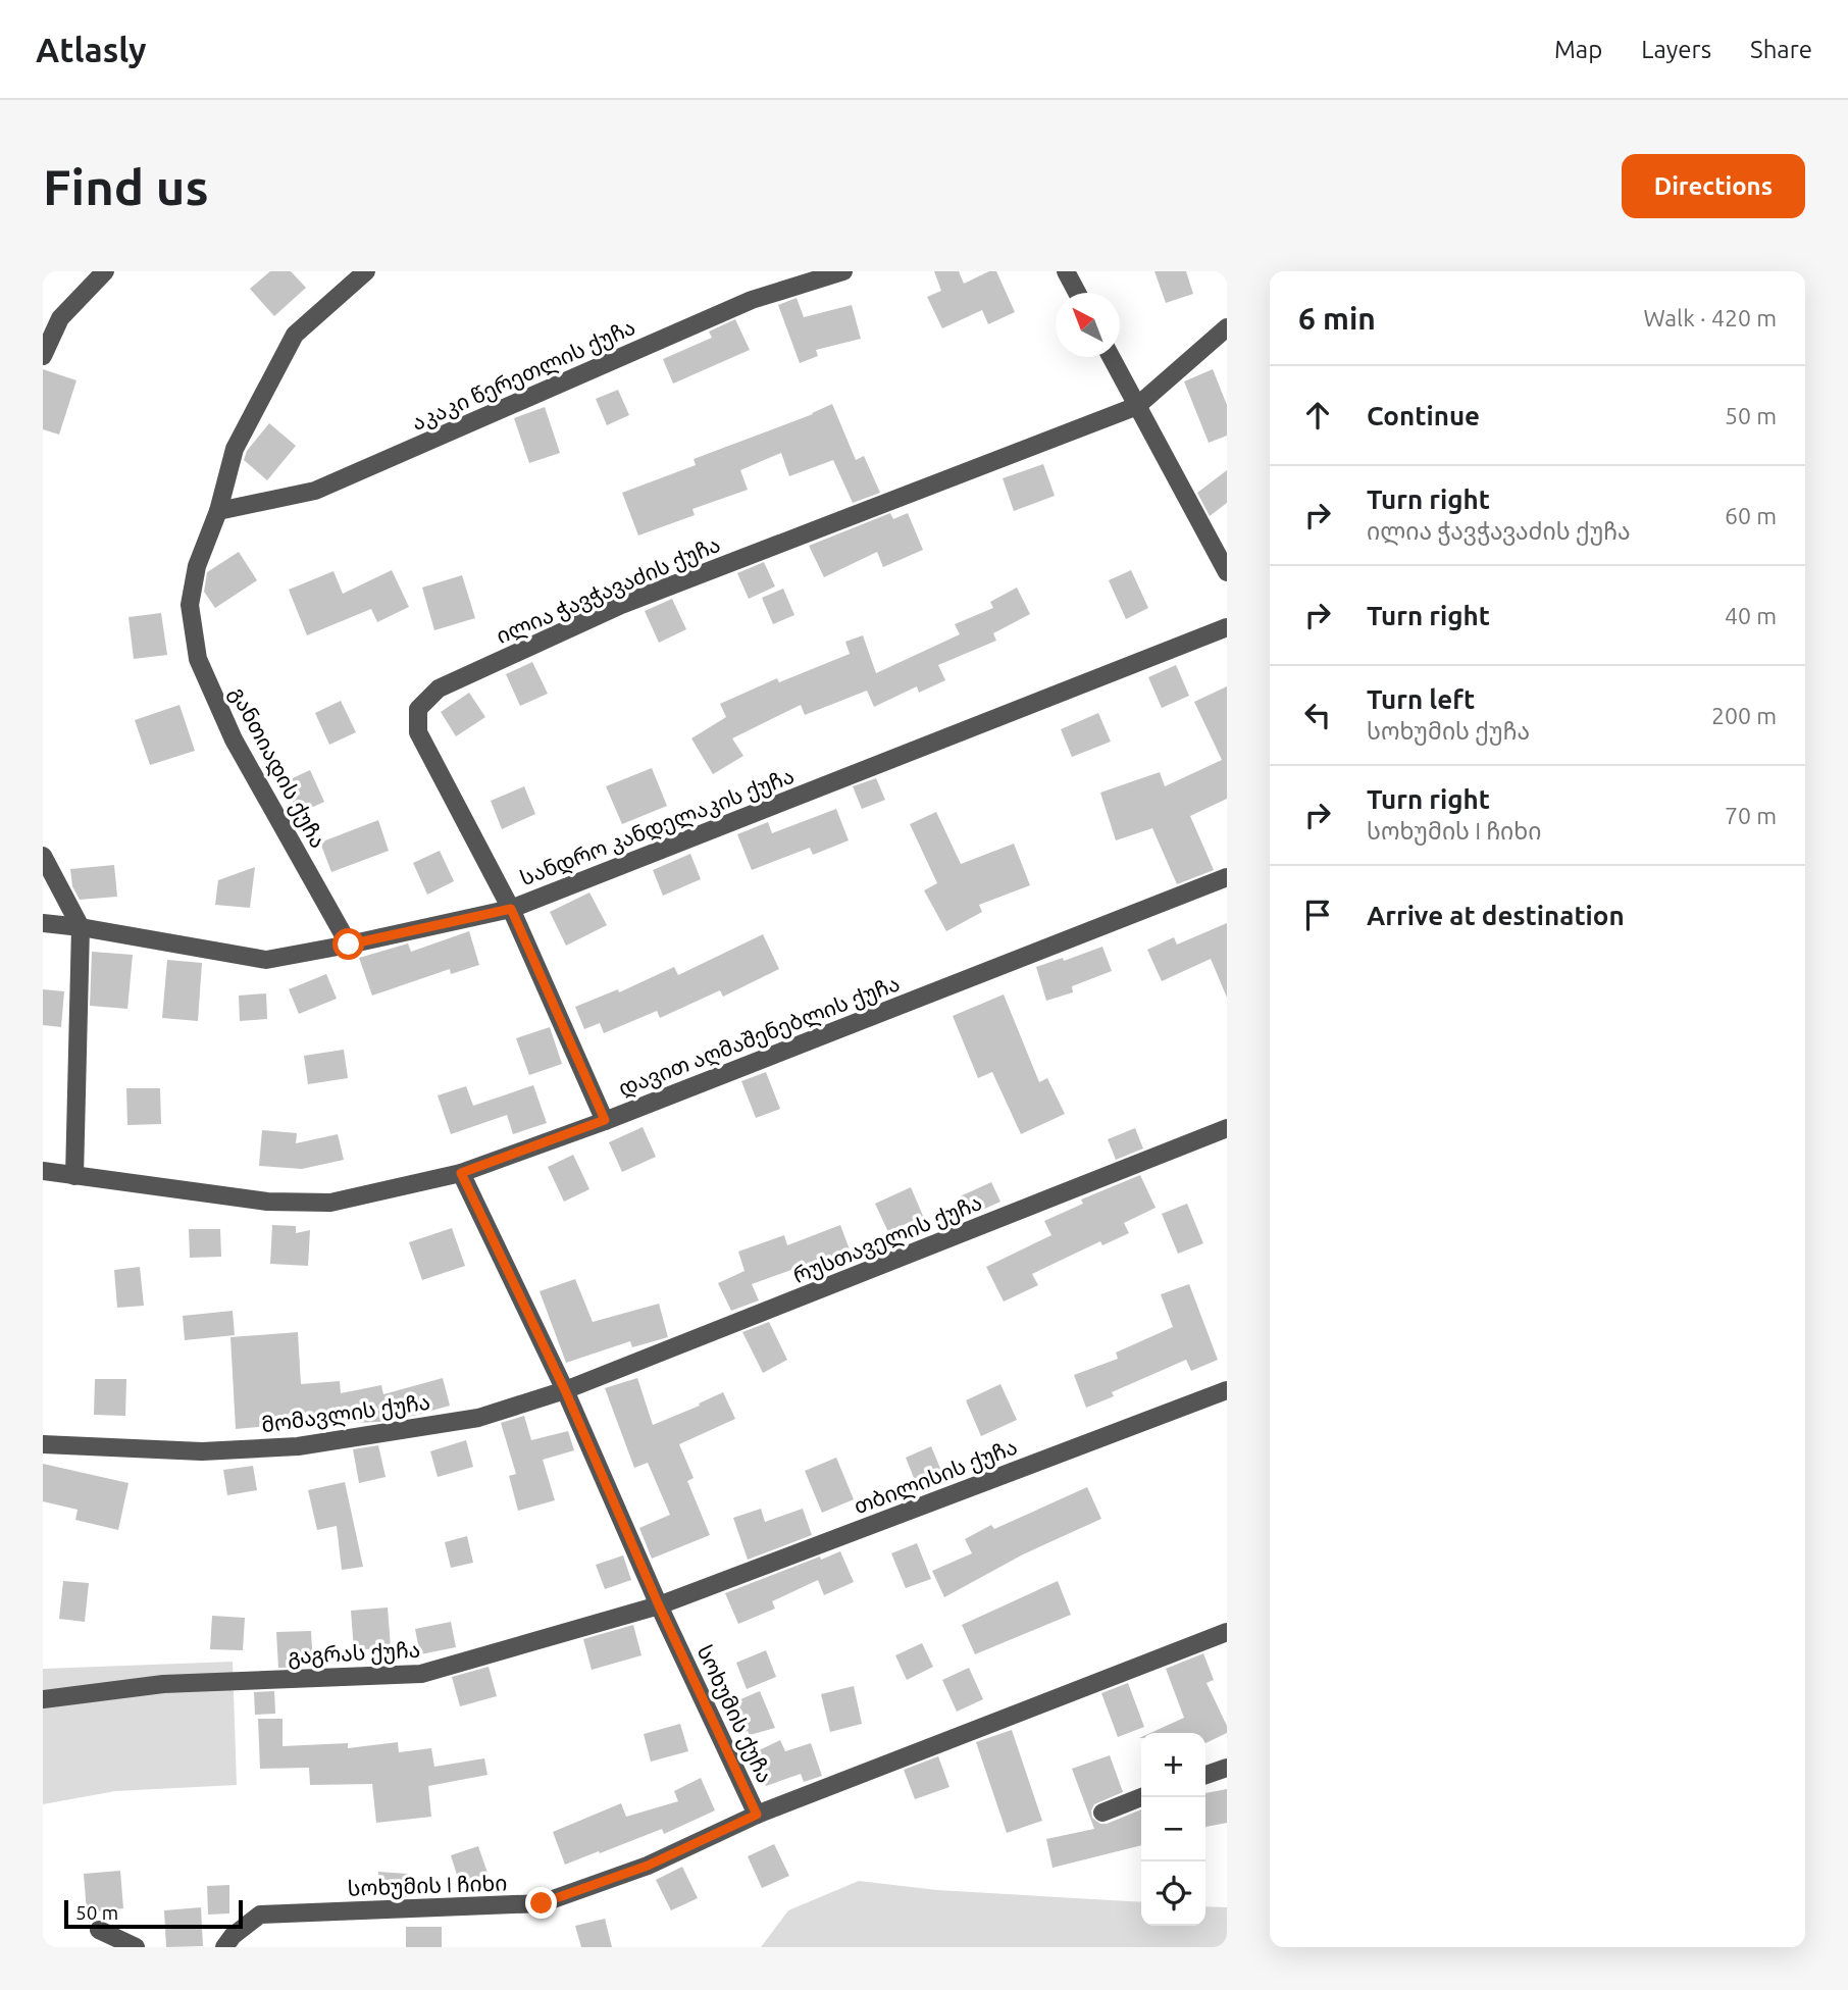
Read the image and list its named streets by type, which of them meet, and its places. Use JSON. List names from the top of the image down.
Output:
{
  "streets": {
    "street": [
      "აკაკი წერეთლის ქუჩა",
      "ილია ჭავჭავაძის ქუჩა",
      "განთიადის ქუჩა",
      "სანდრო კანდელაკის ქუჩა",
      "დავით აღმაშენებლის ქუჩა",
      "რუსთაველის ქუჩა",
      "მომავლის ქუჩა",
      "თბილისის ქუჩა",
      "გაგრას ქუჩა",
      "სოხუმის ქუჩა",
      "სოხუმის I ჩიხი"
    ]
  },
  "crossings": [
    ["აკაკი წერეთლის ქუჩა", "განთიადის ქუჩა"],
    ["ილია ჭავჭავაძის ქუჩა", "სანდრო კანდელაკის ქუჩა"],
    ["ილია ჭავჭავაძის ქუჩა", "დავით აღმაშენებლის ქუჩა"],
    ["განთიადის ქუჩა", "სანდრო კანდელაკის ქუჩა"],
    ["დავით აღმაშენებლის ქუჩა", "სოხუმის ქუჩა"],
    ["რუსთაველის ქუჩა", "მომავლის ქუჩა"],
    ["რუსთაველის ქუჩა", "სოხუმის ქუჩა"],
    ["მომავლის ქუჩა", "სოხუმის ქუჩა"],
    ["თბილისის ქუჩა", "გაგრას ქუჩა"],
    ["თბილისის ქუჩა", "სოხუმის ქუჩა"],
    ["გაგრას ქუჩა", "სოხუმის ქუჩა"],
    ["სოხუმის ქუჩა", "სოხუმის I ჩიხი"]
  ],
  "scale_bar": "50 m",
  "north": "top left",
  "page": {
    "header": "Atlasly",
    "nav": ["Map", "Layers", "Share"],
    "buttons": "Directions",
    "title": "Find us",
    "heading": ["6 min", "Walk · 420 m"],
    "list": [
      ["Continue", "50 m"],
      ["Turn right", "ილია ჭავჭავაძის ქუჩა", "60 m"],
      ["Turn right", "40 m"],
      ["Turn left", "სოხუმის ქუჩა", "200 m"],
      ["Turn right", "სოხუმის I ჩიხი", "70 m"],
      "Arrive at destination"
    ],
    "map_buttons": ["+", "−"],
    "scale": "50 m"
  }
}
